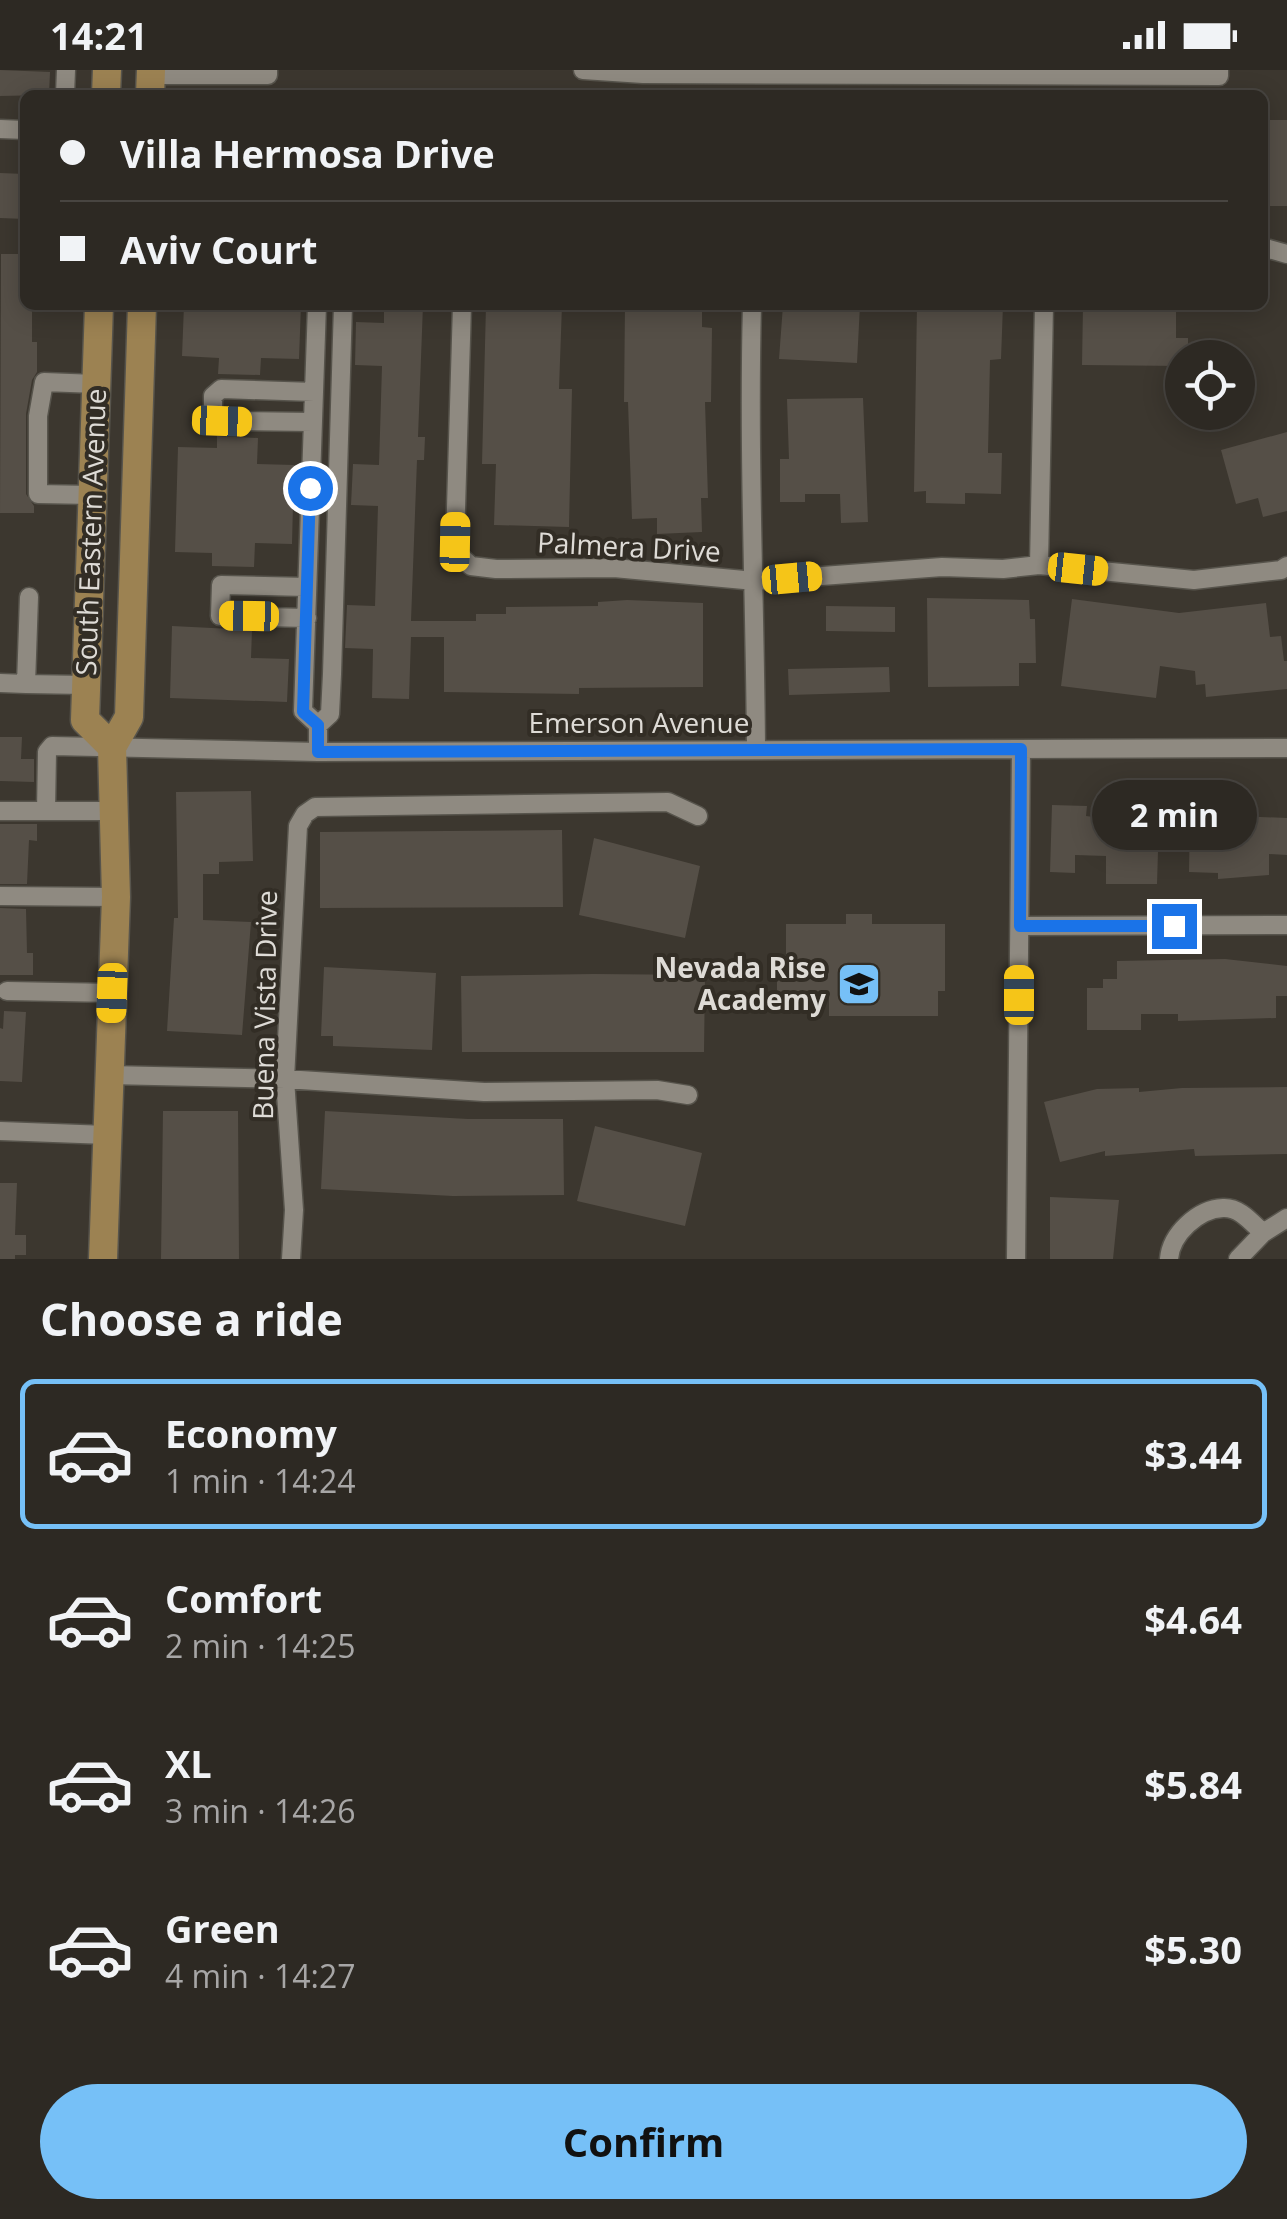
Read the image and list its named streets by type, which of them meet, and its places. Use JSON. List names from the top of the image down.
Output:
{
  "streets": {
    "main road": ["South Eastern Avenue"],
    "street": ["Palmera Drive", "Emerson Avenue", "Buena Vista Drive"]
  },
  "crossings": [
    ["South Eastern Avenue", "Emerson Avenue"]
  ],
  "places": {
    "school or university": ["Nevada Rise Academy"]
  },
  "page": {
    "status": "14:21",
    "banner": ["Villa Hermosa Drive", "Aviv Court"],
    "bubble": "2 min",
    "heading": "Choose a ride",
    "list": [
      {
        "name": "Economy",
        "note": "1 min · 14:24",
        "value": "$3.44"
      },
      {
        "name": "Comfort",
        "note": "2 min · 14:25",
        "value": "$4.64"
      },
      {
        "name": "XL",
        "note": "3 min · 14:26",
        "value": "$5.84"
      },
      {
        "name": "Green",
        "note": "4 min · 14:27",
        "value": "$5.30"
      }
    ],
    "buttons": "Confirm"
  }
}
